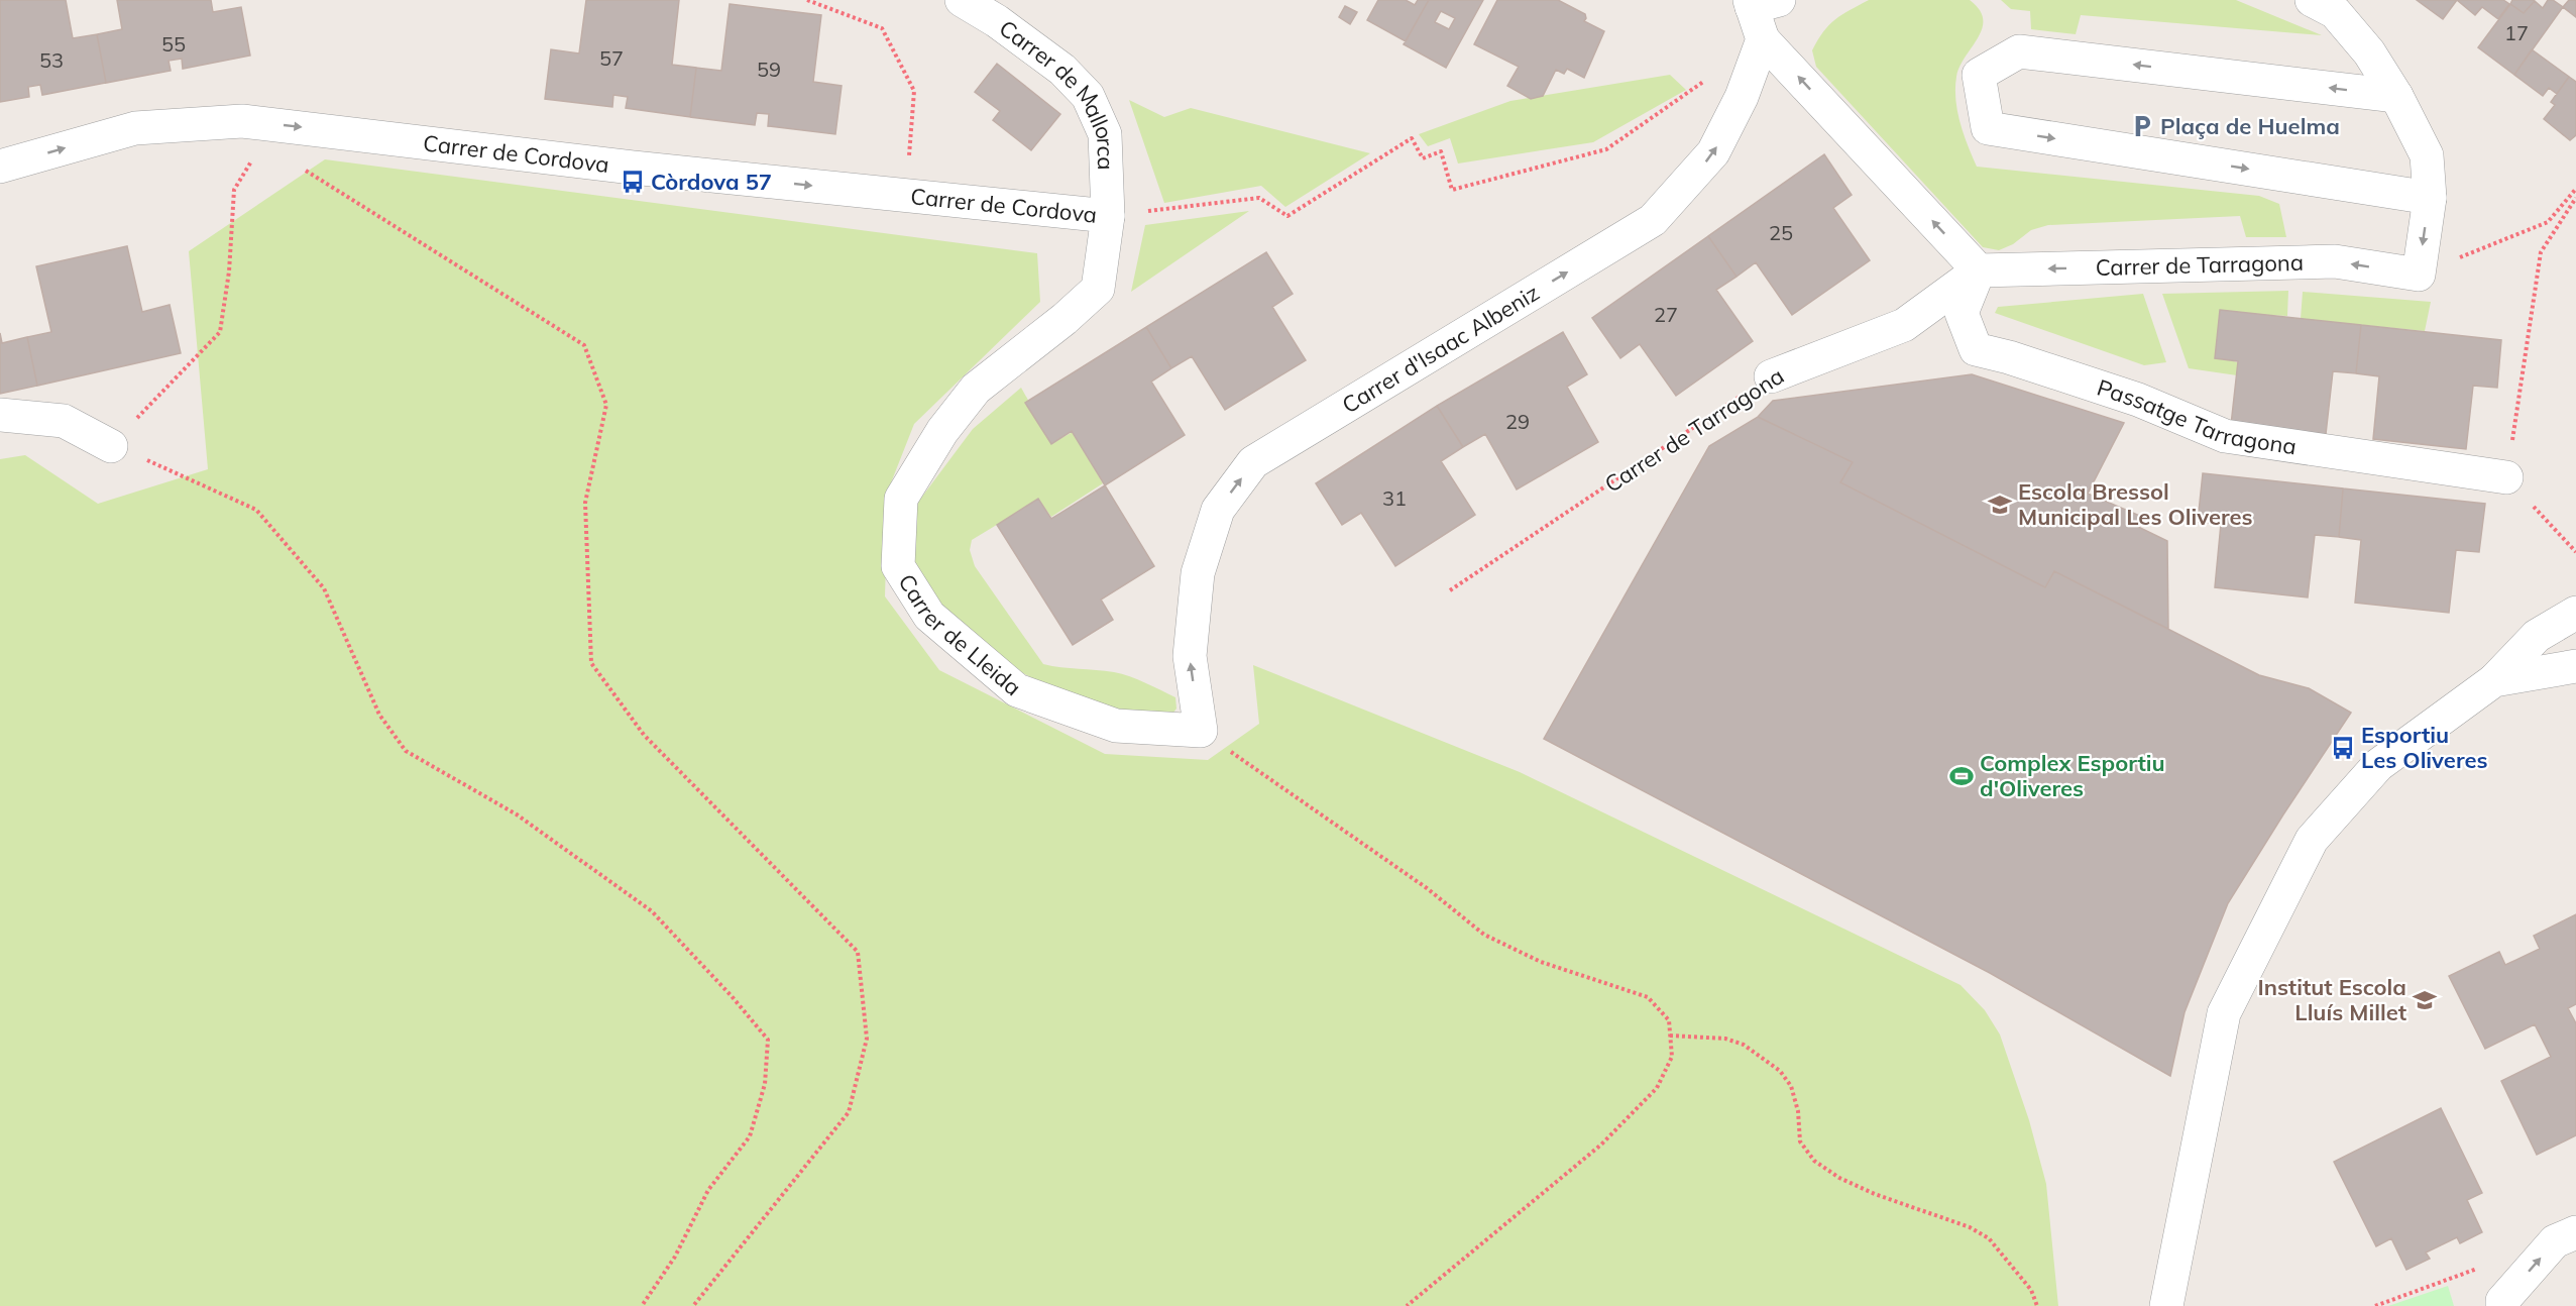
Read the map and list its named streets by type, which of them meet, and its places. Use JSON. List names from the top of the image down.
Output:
{
  "streets": {
    "street": [
      "Carrer de Mallorca",
      "Carrer de Cordova",
      "Carrer de Tarragona",
      "Carrer d'Isaac Albeniz",
      "Passatge Tarragona",
      "Carrer de Lleida"
    ]
  },
  "crossings": [
    ["Carrer de Mallorca", "Carrer de Cordova"],
    ["Carrer de Mallorca", "Carrer de Lleida"],
    ["Carrer de Cordova", "Carrer de Lleida"],
    ["Carrer de Tarragona", "Passatge Tarragona"],
    ["Carrer d'Isaac Albeniz", "Carrer de Lleida"]
  ],
  "one_way": ["Carrer de Cordova", "Carrer de Tarragona", "Carrer d'Isaac Albeniz"],
  "places": {
    "parking": ["Plaça de Huelma"],
    "bus stop": ["Còrdova 57", "Esportiu Les Oliveres"],
    "school or university": ["Escola Bressol Municipal Les Oliveres", "Institut Escola Lluís Millet"],
    "sports": ["Complex Esportiu d'Oliveres"]
  },
  "house_numbers": [
    "17",
    "55",
    "57",
    "53",
    "59",
    "25",
    "27",
    "29",
    "31"
  ]
}
